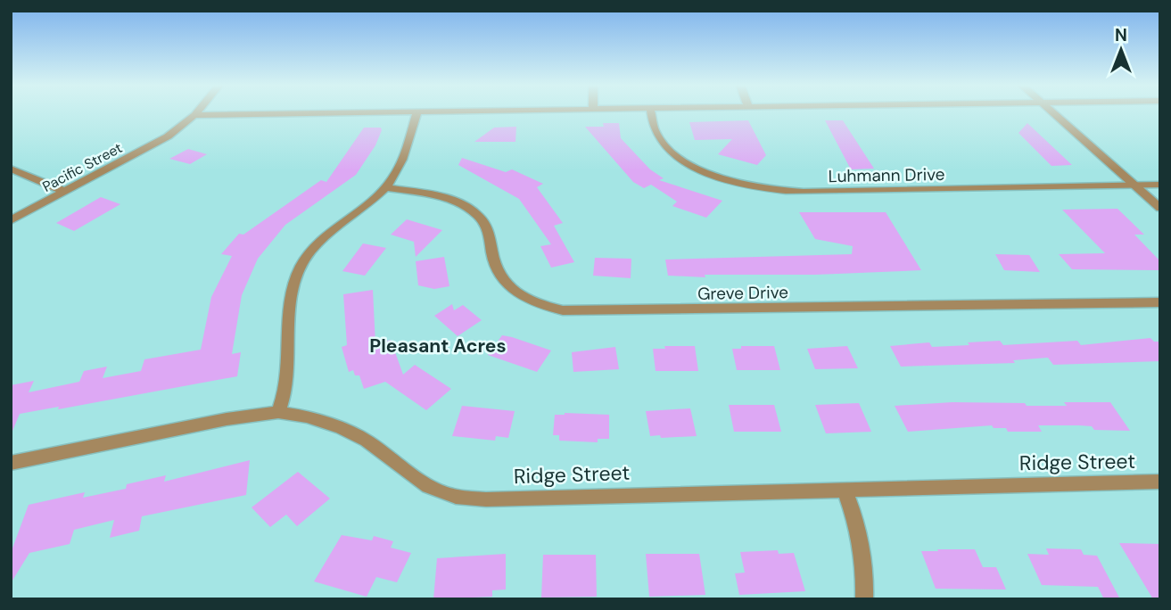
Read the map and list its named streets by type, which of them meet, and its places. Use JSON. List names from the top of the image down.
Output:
{
  "streets": {
    "street": [
      "Pacific Street",
      "Luhmann Drive",
      "Greve Drive",
      "Ridge Street"
    ]
  },
  "districts": ["Pleasant Acres"],
  "north": "top"
}
